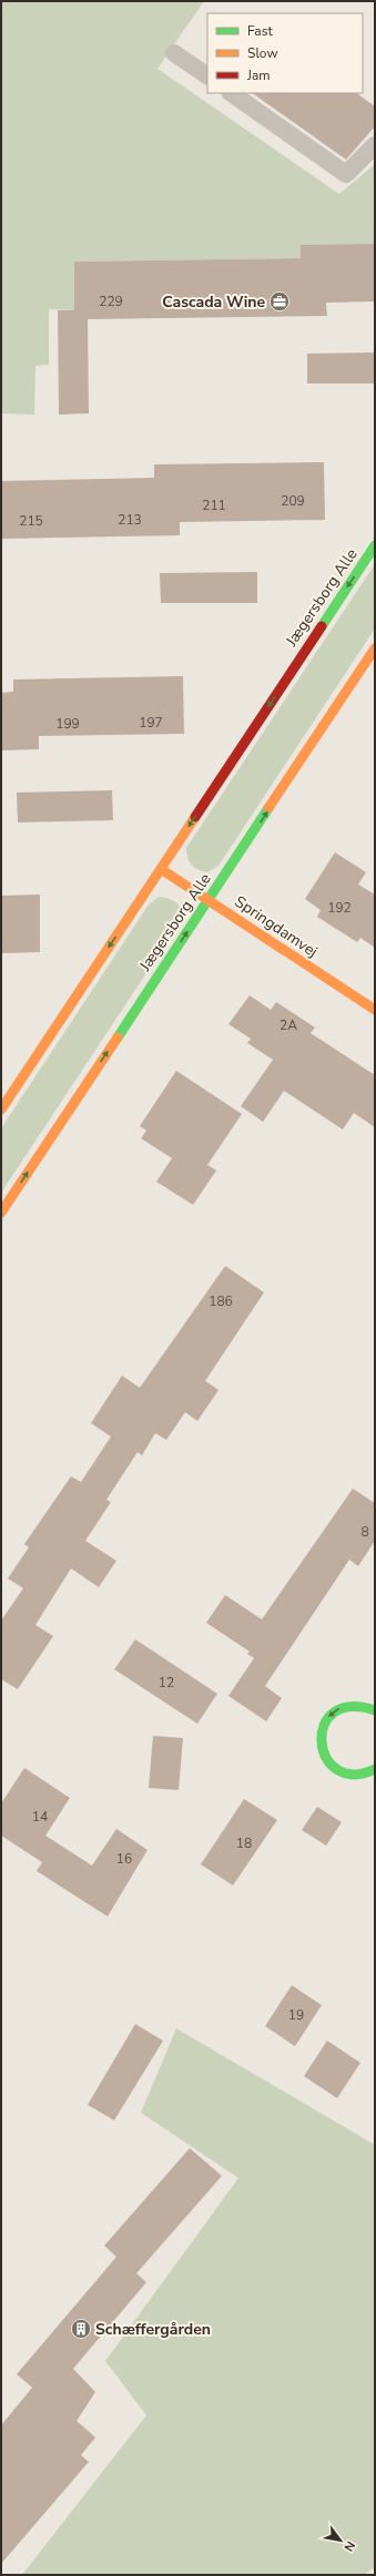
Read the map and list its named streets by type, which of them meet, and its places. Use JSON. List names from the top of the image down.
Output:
{
  "streets": {
    "street": ["Jægersborg Alle", "Springdamvej"]
  },
  "crossings": [
    ["Jægersborg Alle", "Springdamvej"]
  ],
  "places": {
    "office": ["Cascada Wine"],
    "building": ["Schæffergården"]
  },
  "house_numbers": [
    "229",
    "209",
    "211",
    "213",
    "215",
    "197",
    "199",
    "192",
    "2A",
    "186",
    "8",
    "12",
    "14",
    "18",
    "16",
    "19"
  ],
  "legend": ["Fast", "Slow", "Jam"],
  "north": "bottom right"
}
